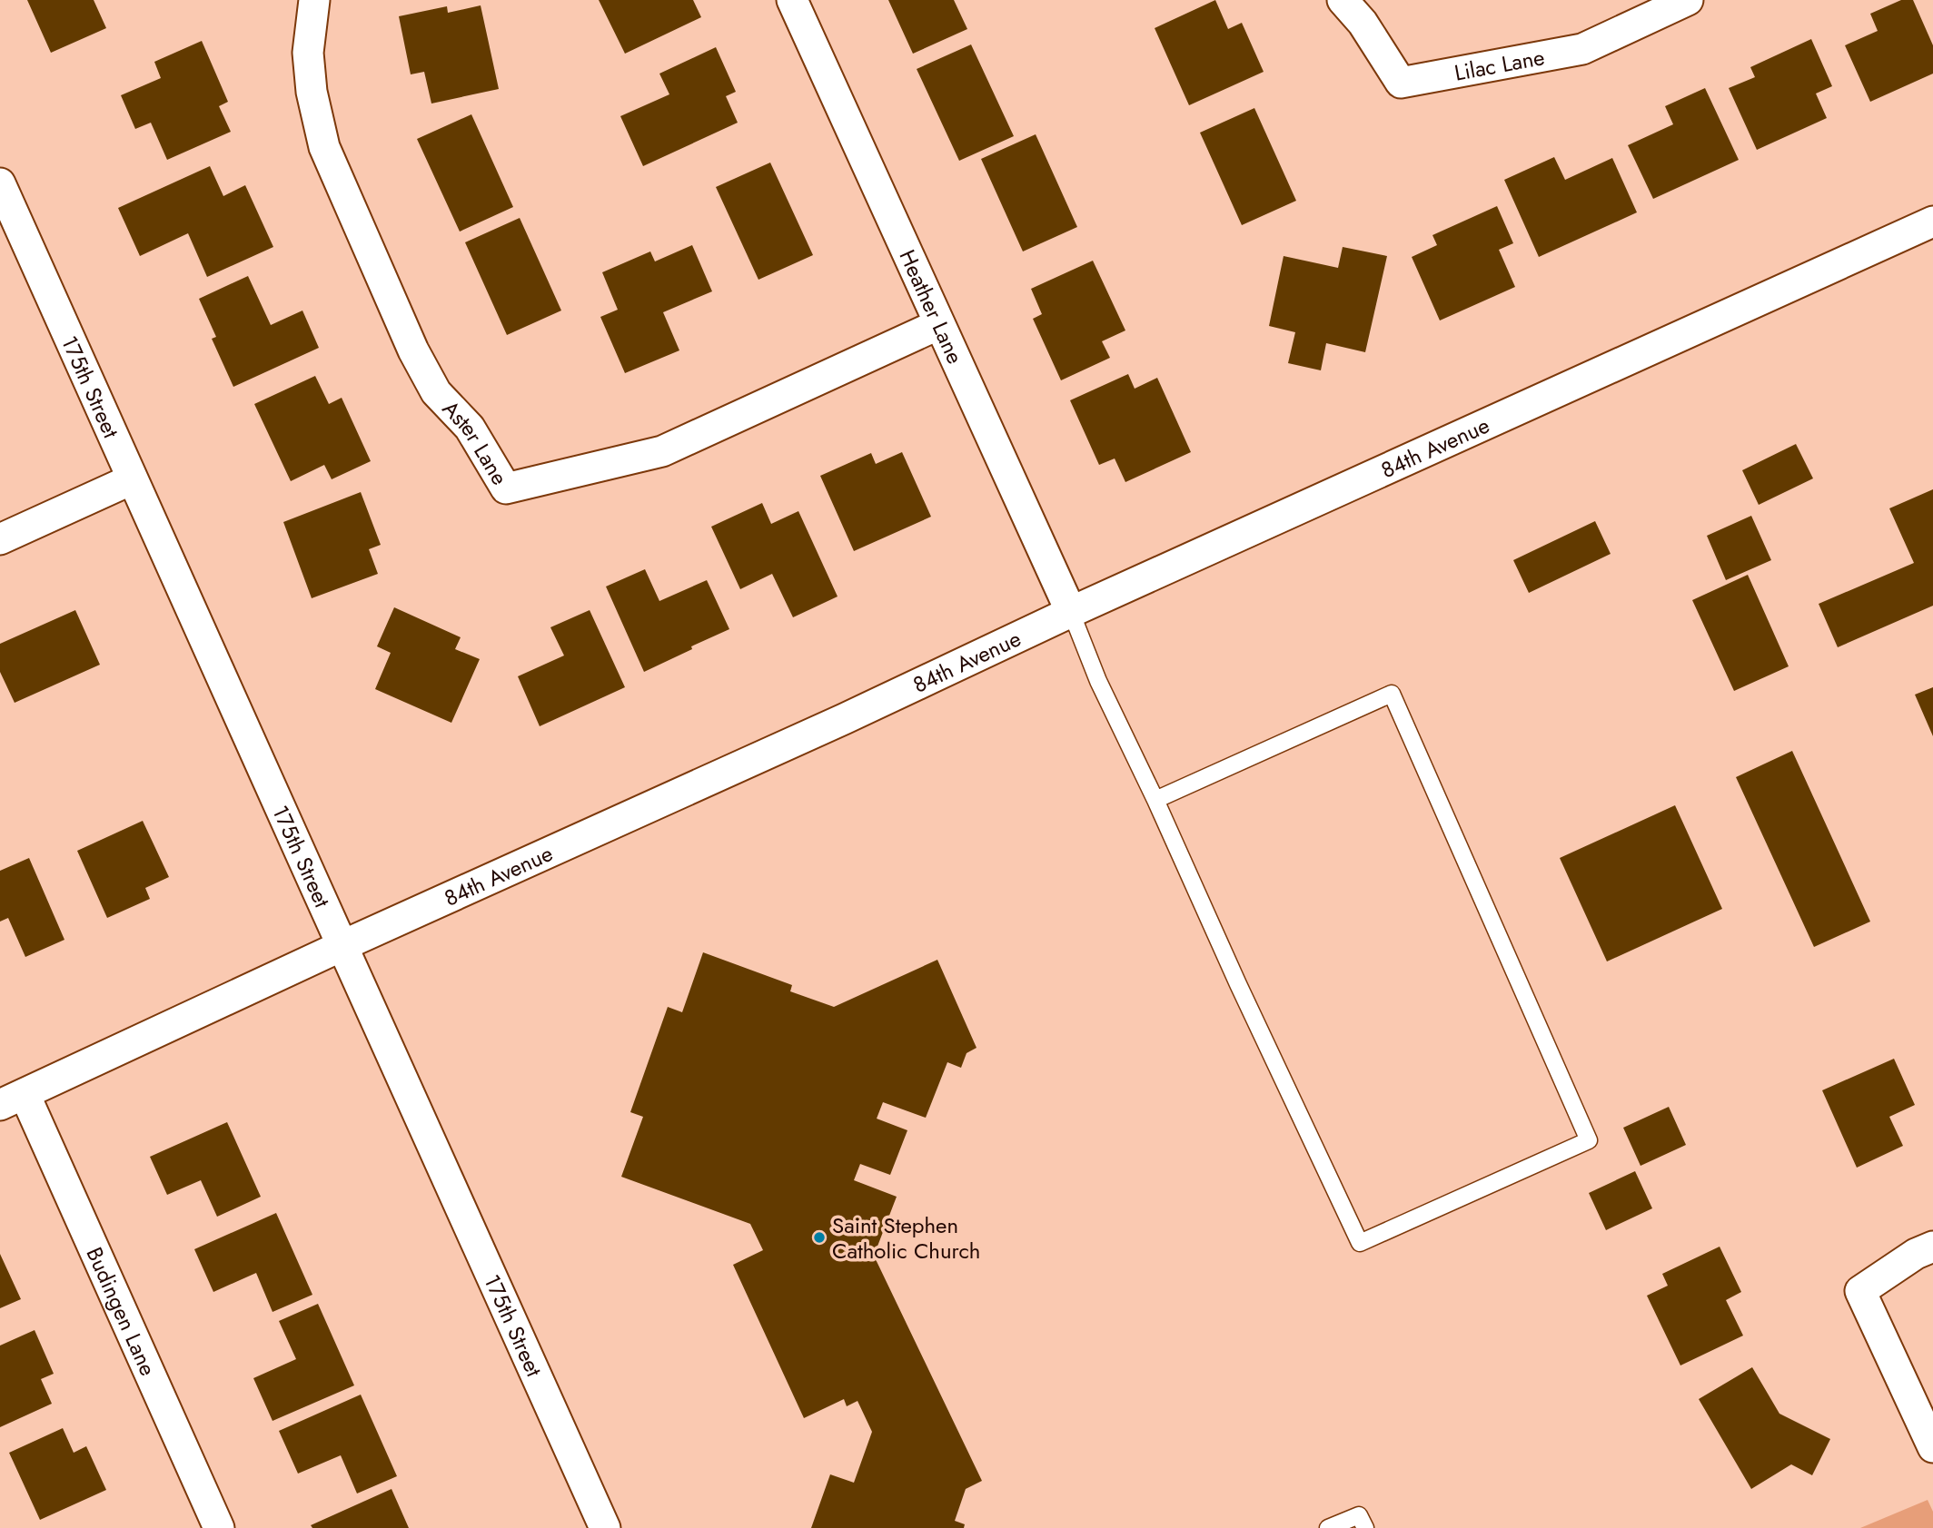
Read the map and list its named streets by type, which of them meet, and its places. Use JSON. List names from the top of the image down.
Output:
{
  "streets": {
    "street": [
      "Lilac Lane",
      "Heather Lane",
      "175th Street",
      "Aster Lane",
      "84th Avenue",
      "Budingen Lane"
    ]
  },
  "crossings": [
    ["Heather Lane", "Aster Lane"],
    ["Heather Lane", "84th Avenue"],
    ["175th Street", "84th Avenue"],
    ["84th Avenue", "Budingen Lane"]
  ],
  "places": ["Saint Stephen Catholic Church"]
}
